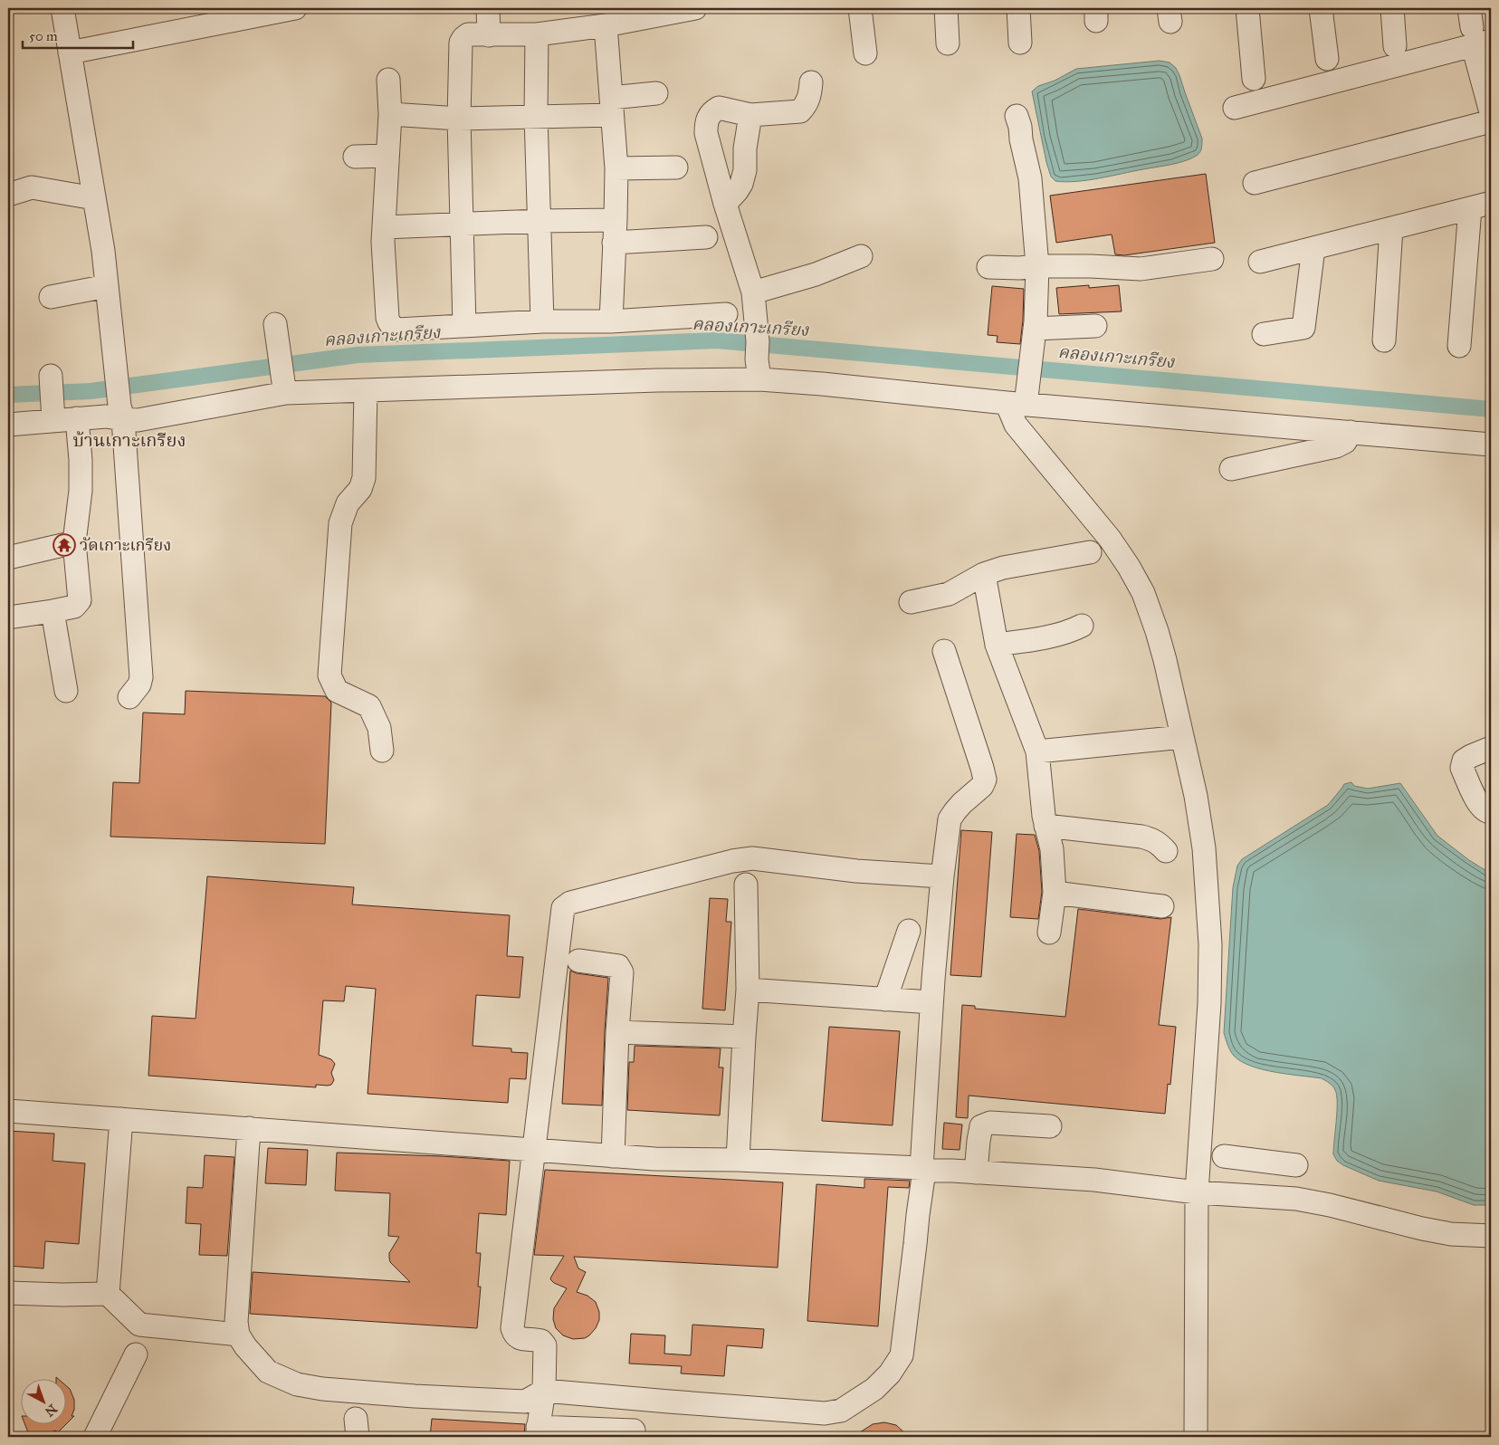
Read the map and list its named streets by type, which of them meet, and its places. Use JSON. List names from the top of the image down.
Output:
{
  "districts": ["บ้านเกาะเกรียง"],
  "water": ["คลองเกาะเกรียง"],
  "places": {
    "temple": ["วัดเกาะเกรียง"]
  },
  "scale_bar": "50 m",
  "north": "bottom right"
}
